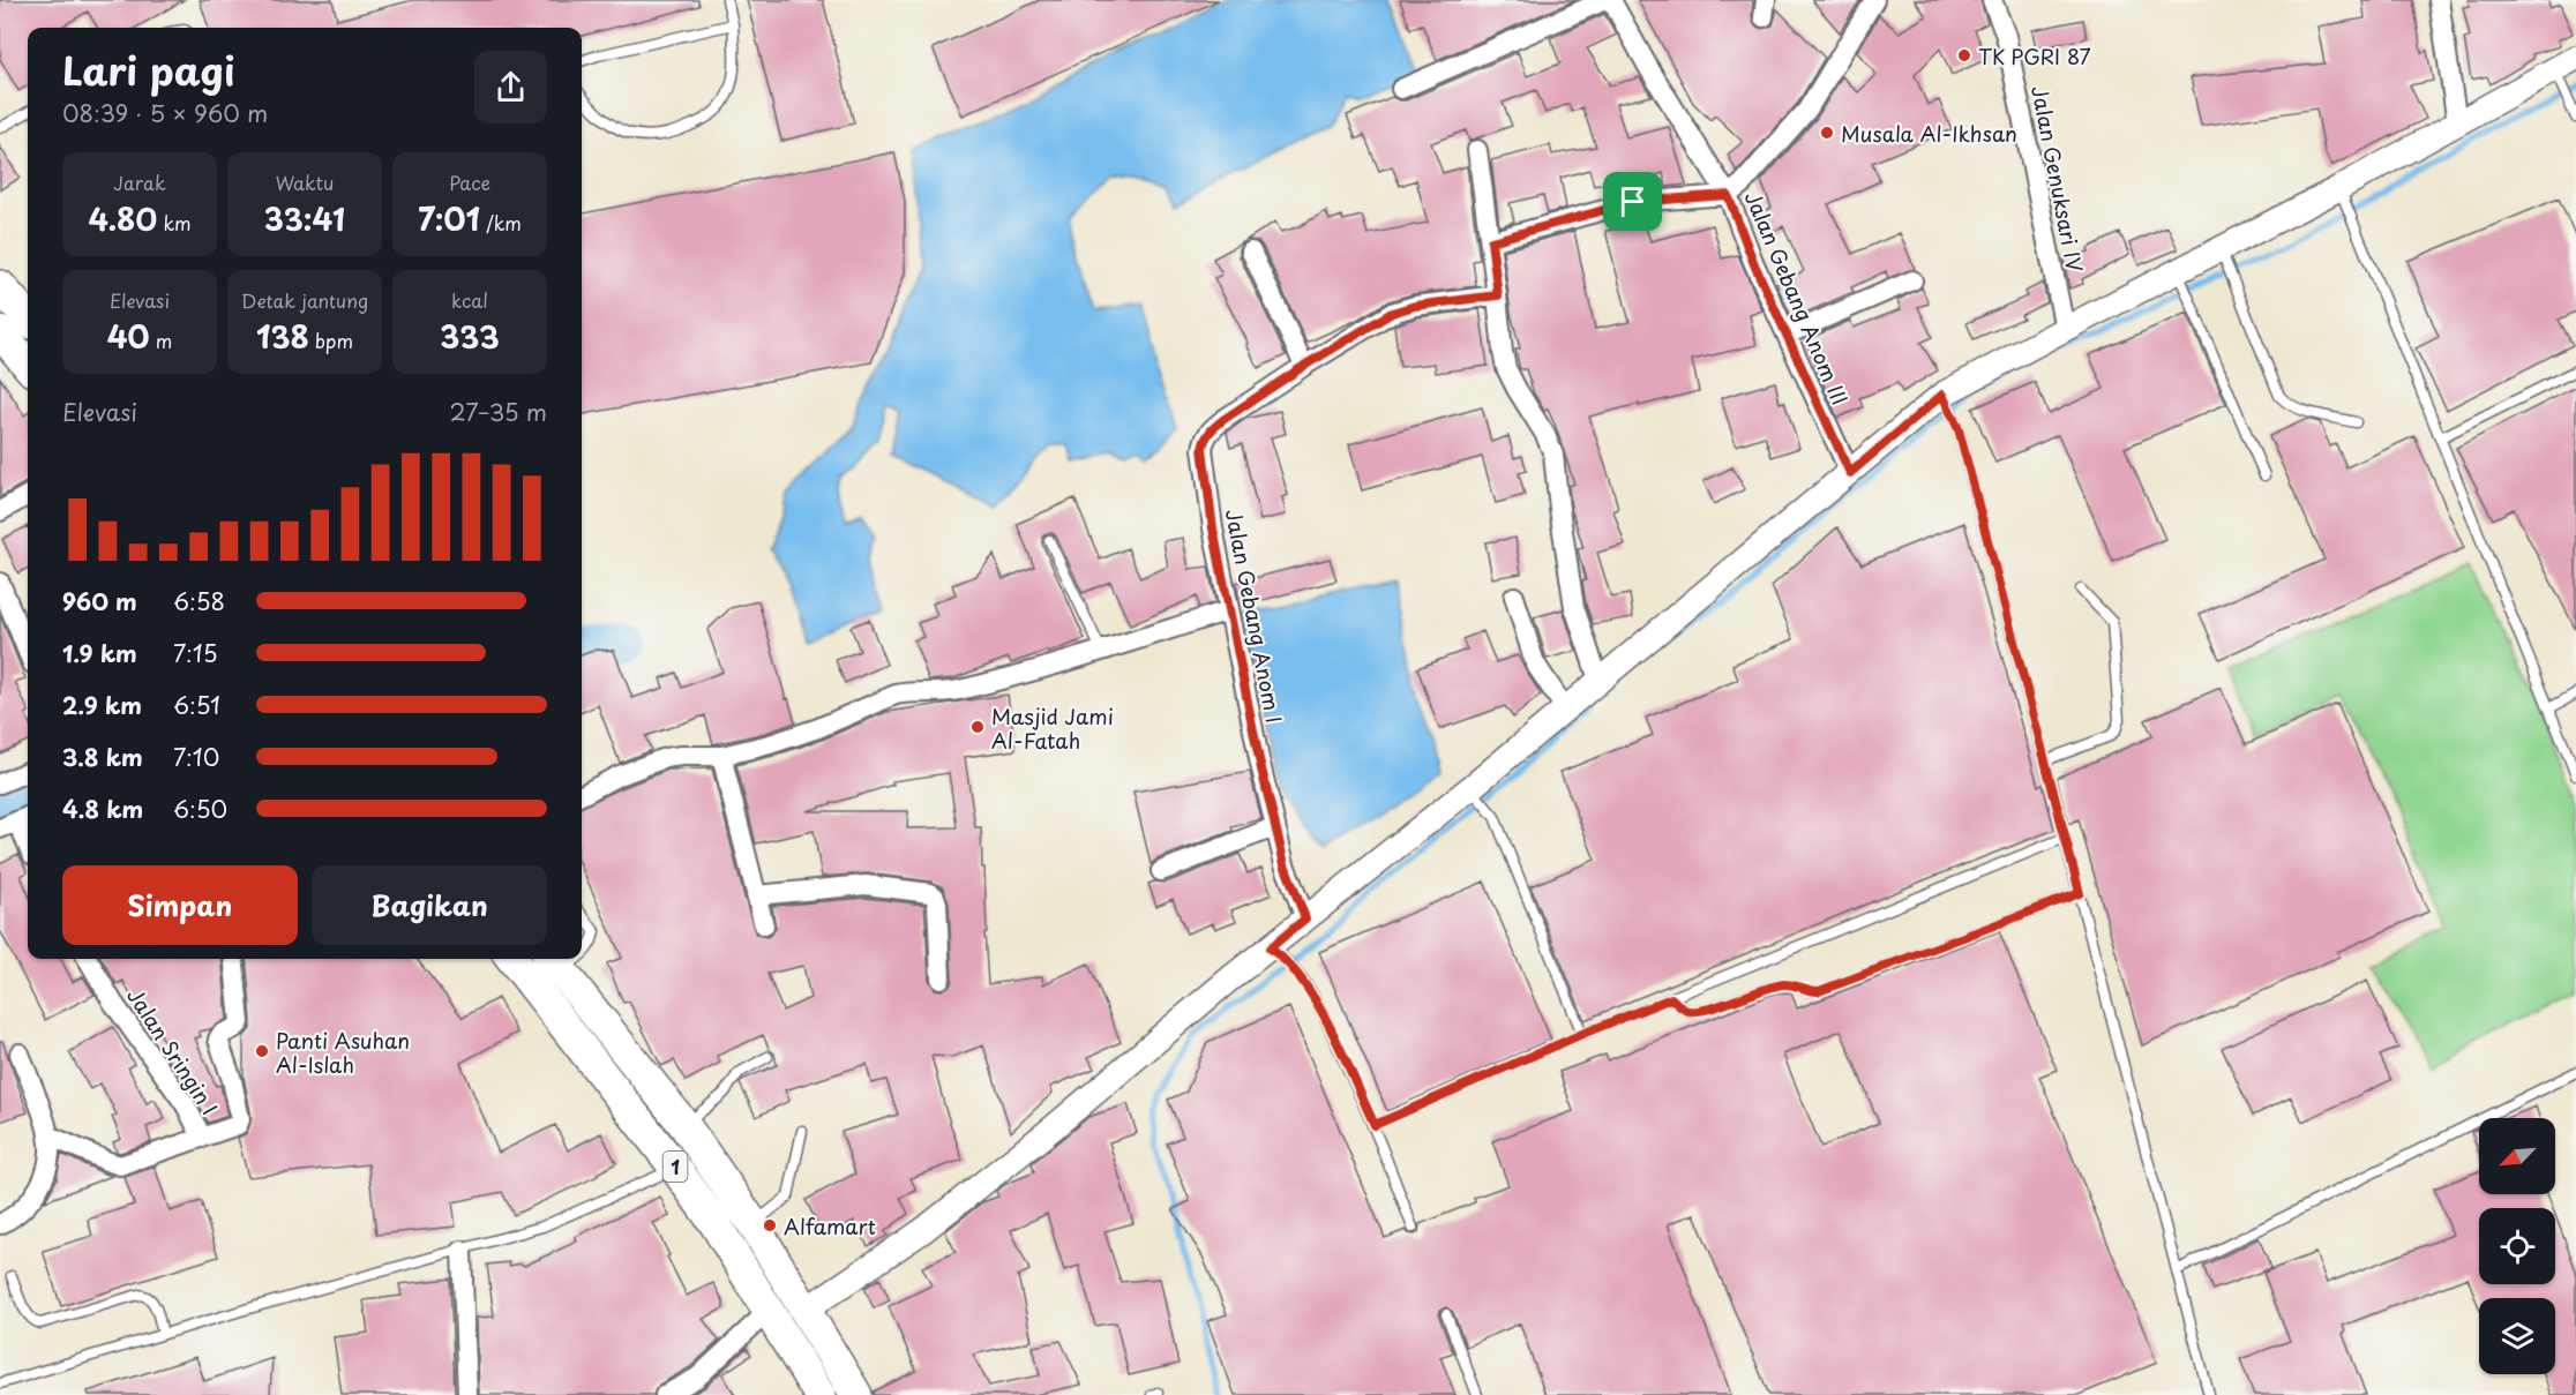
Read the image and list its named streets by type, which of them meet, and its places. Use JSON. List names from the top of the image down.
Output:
{
  "streets": {
    "highway": ["1"],
    "street": [
      "Jalan Genuksari IV",
      "Jalan Gebang Anom III",
      "Jalan Gebang Anom I",
      "Jalan Sringin I"
    ]
  },
  "places": [
    "TK PGRI 87",
    "Musala Al-Ikhsan",
    "Masjid Jami Al-Fatah",
    "Panti Asuhan Al-Islah",
    "Alfamart"
  ],
  "north": "bottom left",
  "page": {
    "heading": ["Lari pagi", "08:39 · 5 × 960 m"],
    "stats": [
      ["Jarak", "4.80 km"],
      ["Waktu", "33:41"],
      ["Pace", "7:01 /km"],
      ["Elevasi", "40 m"],
      ["Detak jantung", "138 bpm"],
      ["kcal", "333"]
    ],
    "chart": ["Elevasi", "27–35 m"],
    "list": [
      {
        "name": "960 m",
        "note": "6:58"
      },
      {
        "name": "1.9 km",
        "note": "7:15"
      },
      {
        "name": "2.9 km",
        "note": "6:51"
      },
      {
        "name": "3.8 km",
        "note": "7:10"
      },
      {
        "name": "4.8 km",
        "note": "6:50"
      }
    ],
    "buttons": ["Simpan", "Bagikan"]
  }
}
